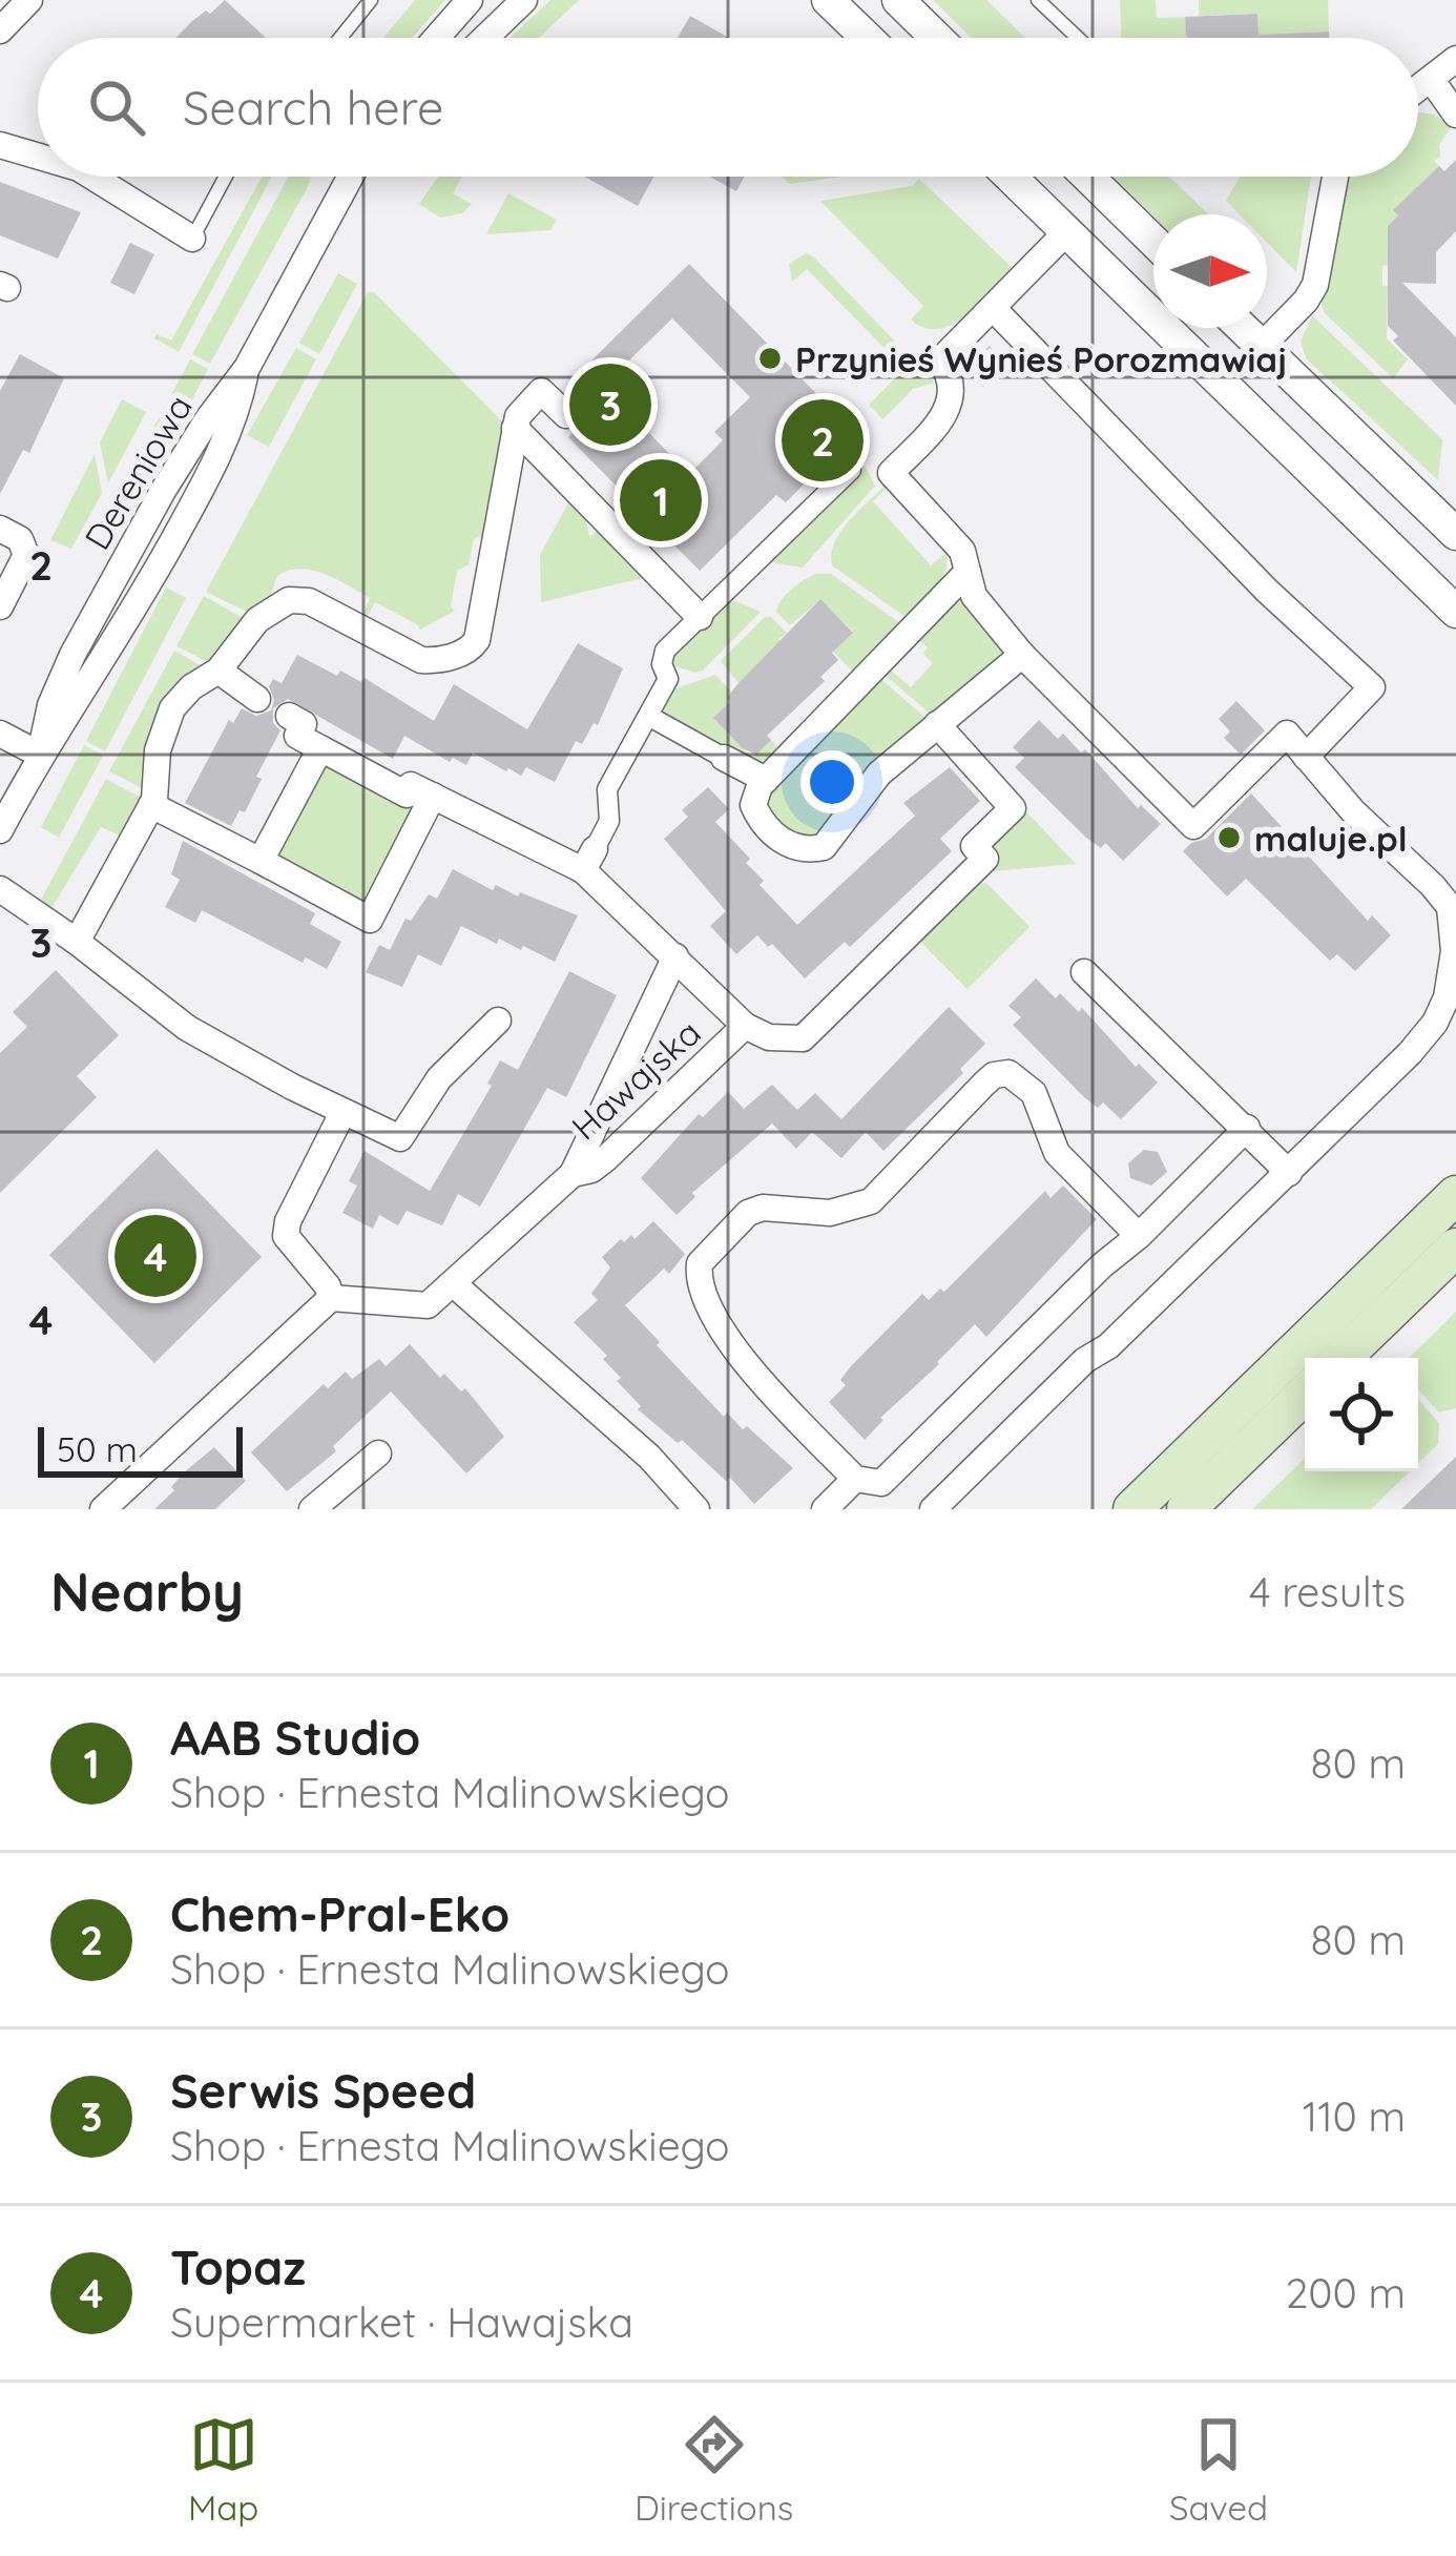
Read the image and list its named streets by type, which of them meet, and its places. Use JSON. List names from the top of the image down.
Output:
{
  "streets": {
    "street": ["Dereniowa", "Hawajska"]
  },
  "places": ["Przynieś Wynieś Porozmawiaj", "maluje.pl"],
  "scale_bar": "50 m",
  "north": "right",
  "page": {
    "search": "Search here",
    "pins": [
      "3",
      "2",
      "1",
      "4"
    ],
    "scale": "50 m",
    "heading": ["Nearby", "4 results"],
    "list": [
      {
        "mark": "1",
        "name": "AAB Studio",
        "note": "Shop · Ernesta Malinowskiego",
        "value": "80 m"
      },
      {
        "mark": "2",
        "name": "Chem-Pral-Eko",
        "note": "Shop · Ernesta Malinowskiego",
        "value": "80 m"
      },
      {
        "mark": "3",
        "name": "Serwis Speed",
        "note": "Shop · Ernesta Malinowskiego",
        "value": "110 m"
      },
      {
        "mark": "4",
        "name": "Topaz",
        "note": "Supermarket · Hawajska",
        "value": "200 m"
      }
    ],
    "nav": ["Map", "Directions", "Saved"]
  },
  "grid": {
    "rows": ["2", "3", "4"]
  }
}
